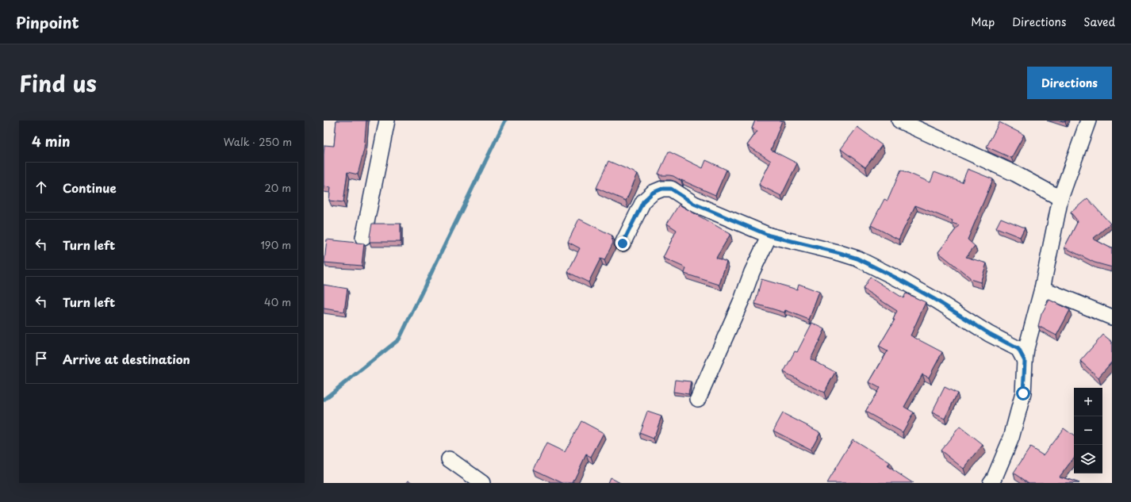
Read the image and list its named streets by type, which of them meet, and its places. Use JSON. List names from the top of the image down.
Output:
{
  "page": {
    "header": "Pinpoint",
    "nav": ["Map", "Directions", "Saved"],
    "title": "Find us",
    "buttons": "Directions",
    "heading": ["4 min", "Walk · 250 m"],
    "list": [
      ["Continue", "20 m"],
      ["Turn left", "190 m"],
      ["Turn left", "40 m"],
      "Arrive at destination"
    ],
    "map_buttons": ["+", "−"]
  }
}
